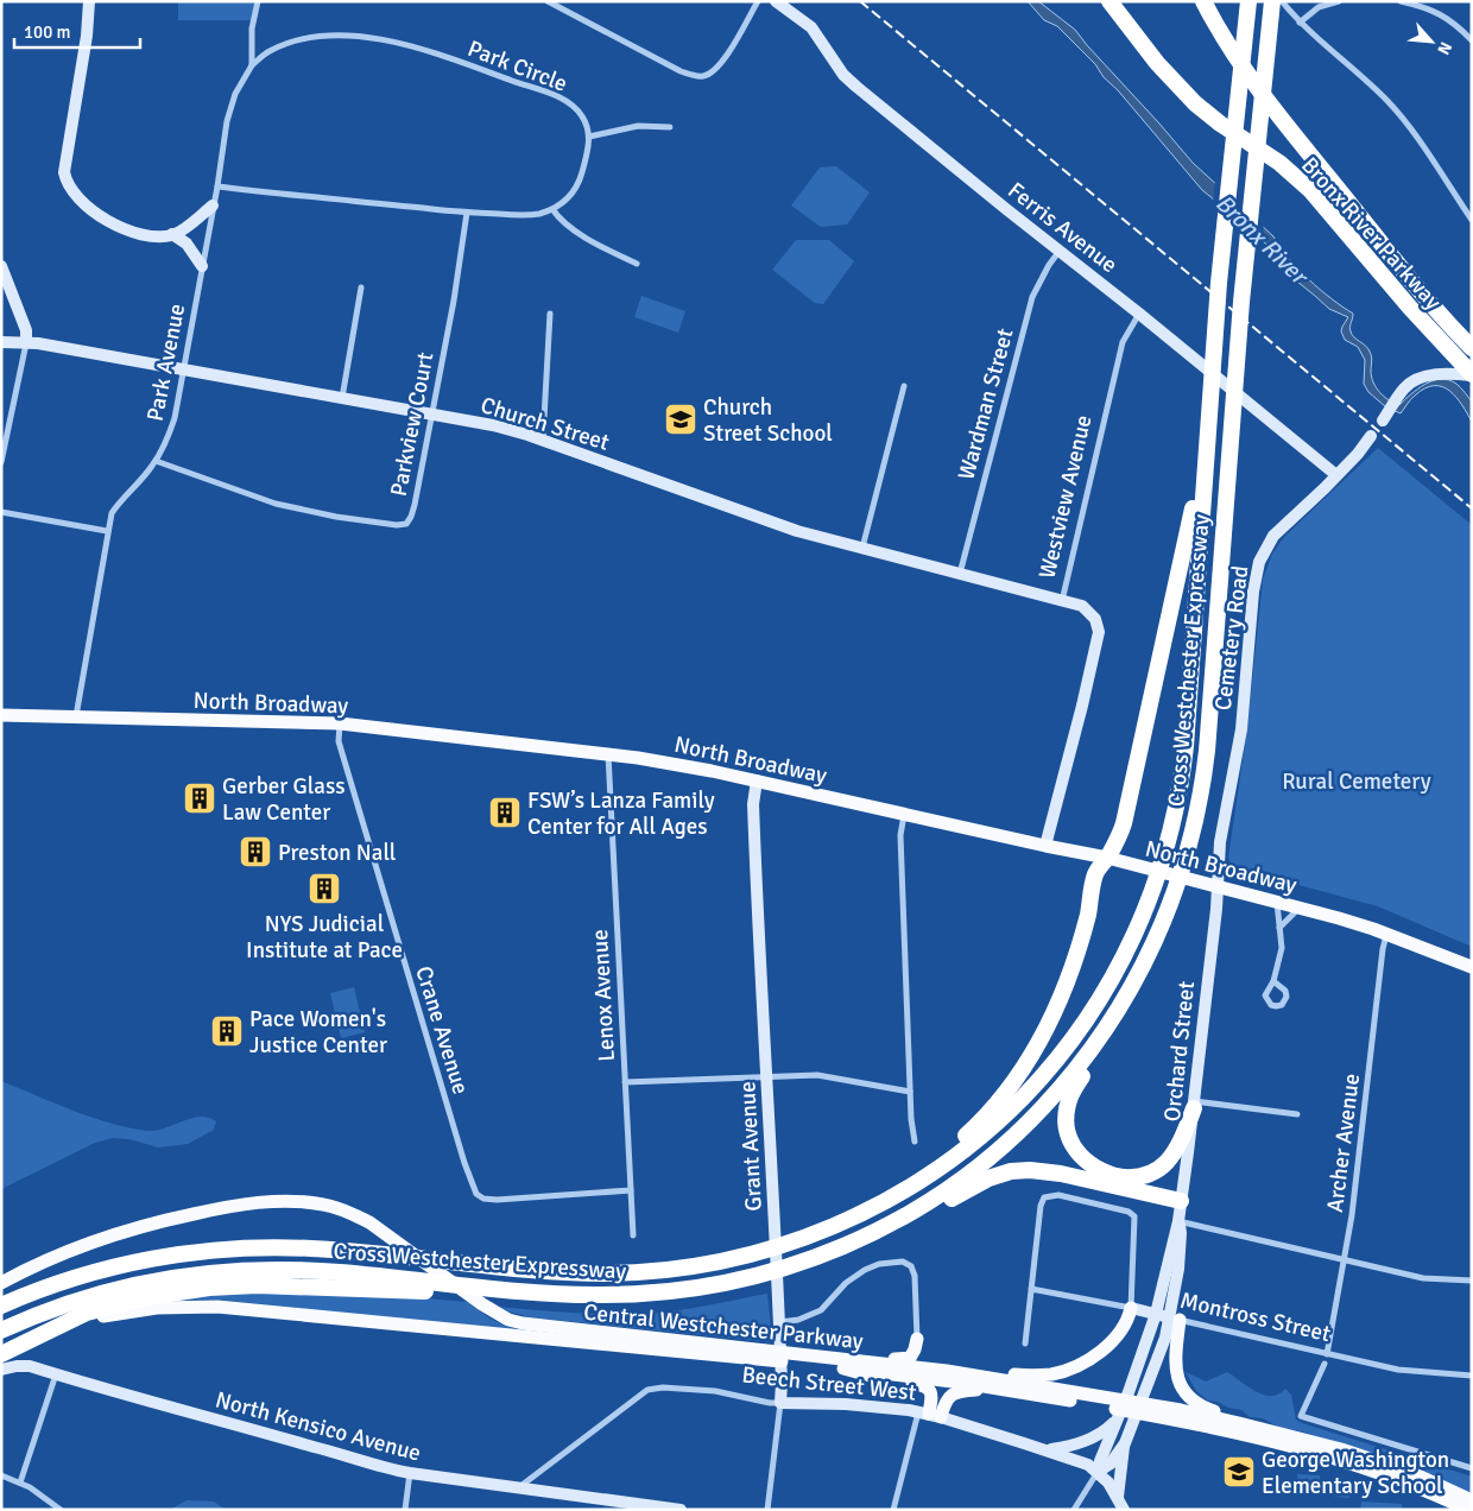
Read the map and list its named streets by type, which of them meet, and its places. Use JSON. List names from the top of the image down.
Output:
{
  "streets": {
    "highway": ["Bronx River Parkway", "Cross Westchester Expressway"],
    "main road": ["North Broadway", "Central Westchester Parkway"],
    "street": [
      "Park Circle",
      "Ferris Avenue",
      "Park Avenue",
      "Wardman Street",
      "Church Street",
      "Parkview Court",
      "Westview Avenue",
      "Cemetery Road",
      "Lenox Avenue",
      "Crane Avenue",
      "Orchard Street",
      "Archer Avenue",
      "Grant Avenue",
      "Montross Street",
      "Beech Street West",
      "North Kensico Avenue"
    ]
  },
  "crossings": [
    ["Park Circle", "Park Avenue"],
    ["Ferris Avenue", "Wardman Street"],
    ["Ferris Avenue", "Westview Avenue"],
    ["Ferris Avenue", "Cemetery Road"],
    ["Park Avenue", "Church Street"],
    ["Park Avenue", "Parkview Court"],
    ["Park Avenue", "North Broadway"],
    ["Wardman Street", "Church Street"],
    ["Church Street", "Parkview Court"],
    ["Church Street", "Westview Avenue"],
    ["Westview Avenue", "North Broadway"],
    ["Cemetery Road", "North Broadway"],
    ["Cemetery Road", "Orchard Street"],
    ["North Broadway", "Lenox Avenue"],
    ["North Broadway", "Crane Avenue"],
    ["North Broadway", "Orchard Street"],
    ["North Broadway", "Archer Avenue"],
    ["North Broadway", "Grant Avenue"],
    ["Lenox Avenue", "Crane Avenue"],
    ["Orchard Street", "Montross Street"],
    ["Orchard Street", "Beech Street West"],
    ["Archer Avenue", "Montross Street"],
    ["Grant Avenue", "Beech Street West"],
    ["Beech Street West", "North Kensico Avenue"]
  ],
  "water": ["Bronx River"],
  "parks": ["Rural Cemetery"],
  "places": {
    "school or university": ["Church Street School", "George Washington Elementary School"],
    "building": [
      "Gerber Glass Law Center",
      "FSW’s Lanza Family Center for All Ages",
      "Preston Nall",
      "NYS Judicial Institute at Pace",
      "Pace Women's Justice Center"
    ]
  },
  "scale_bar": "100 m",
  "north": "bottom right"
}
